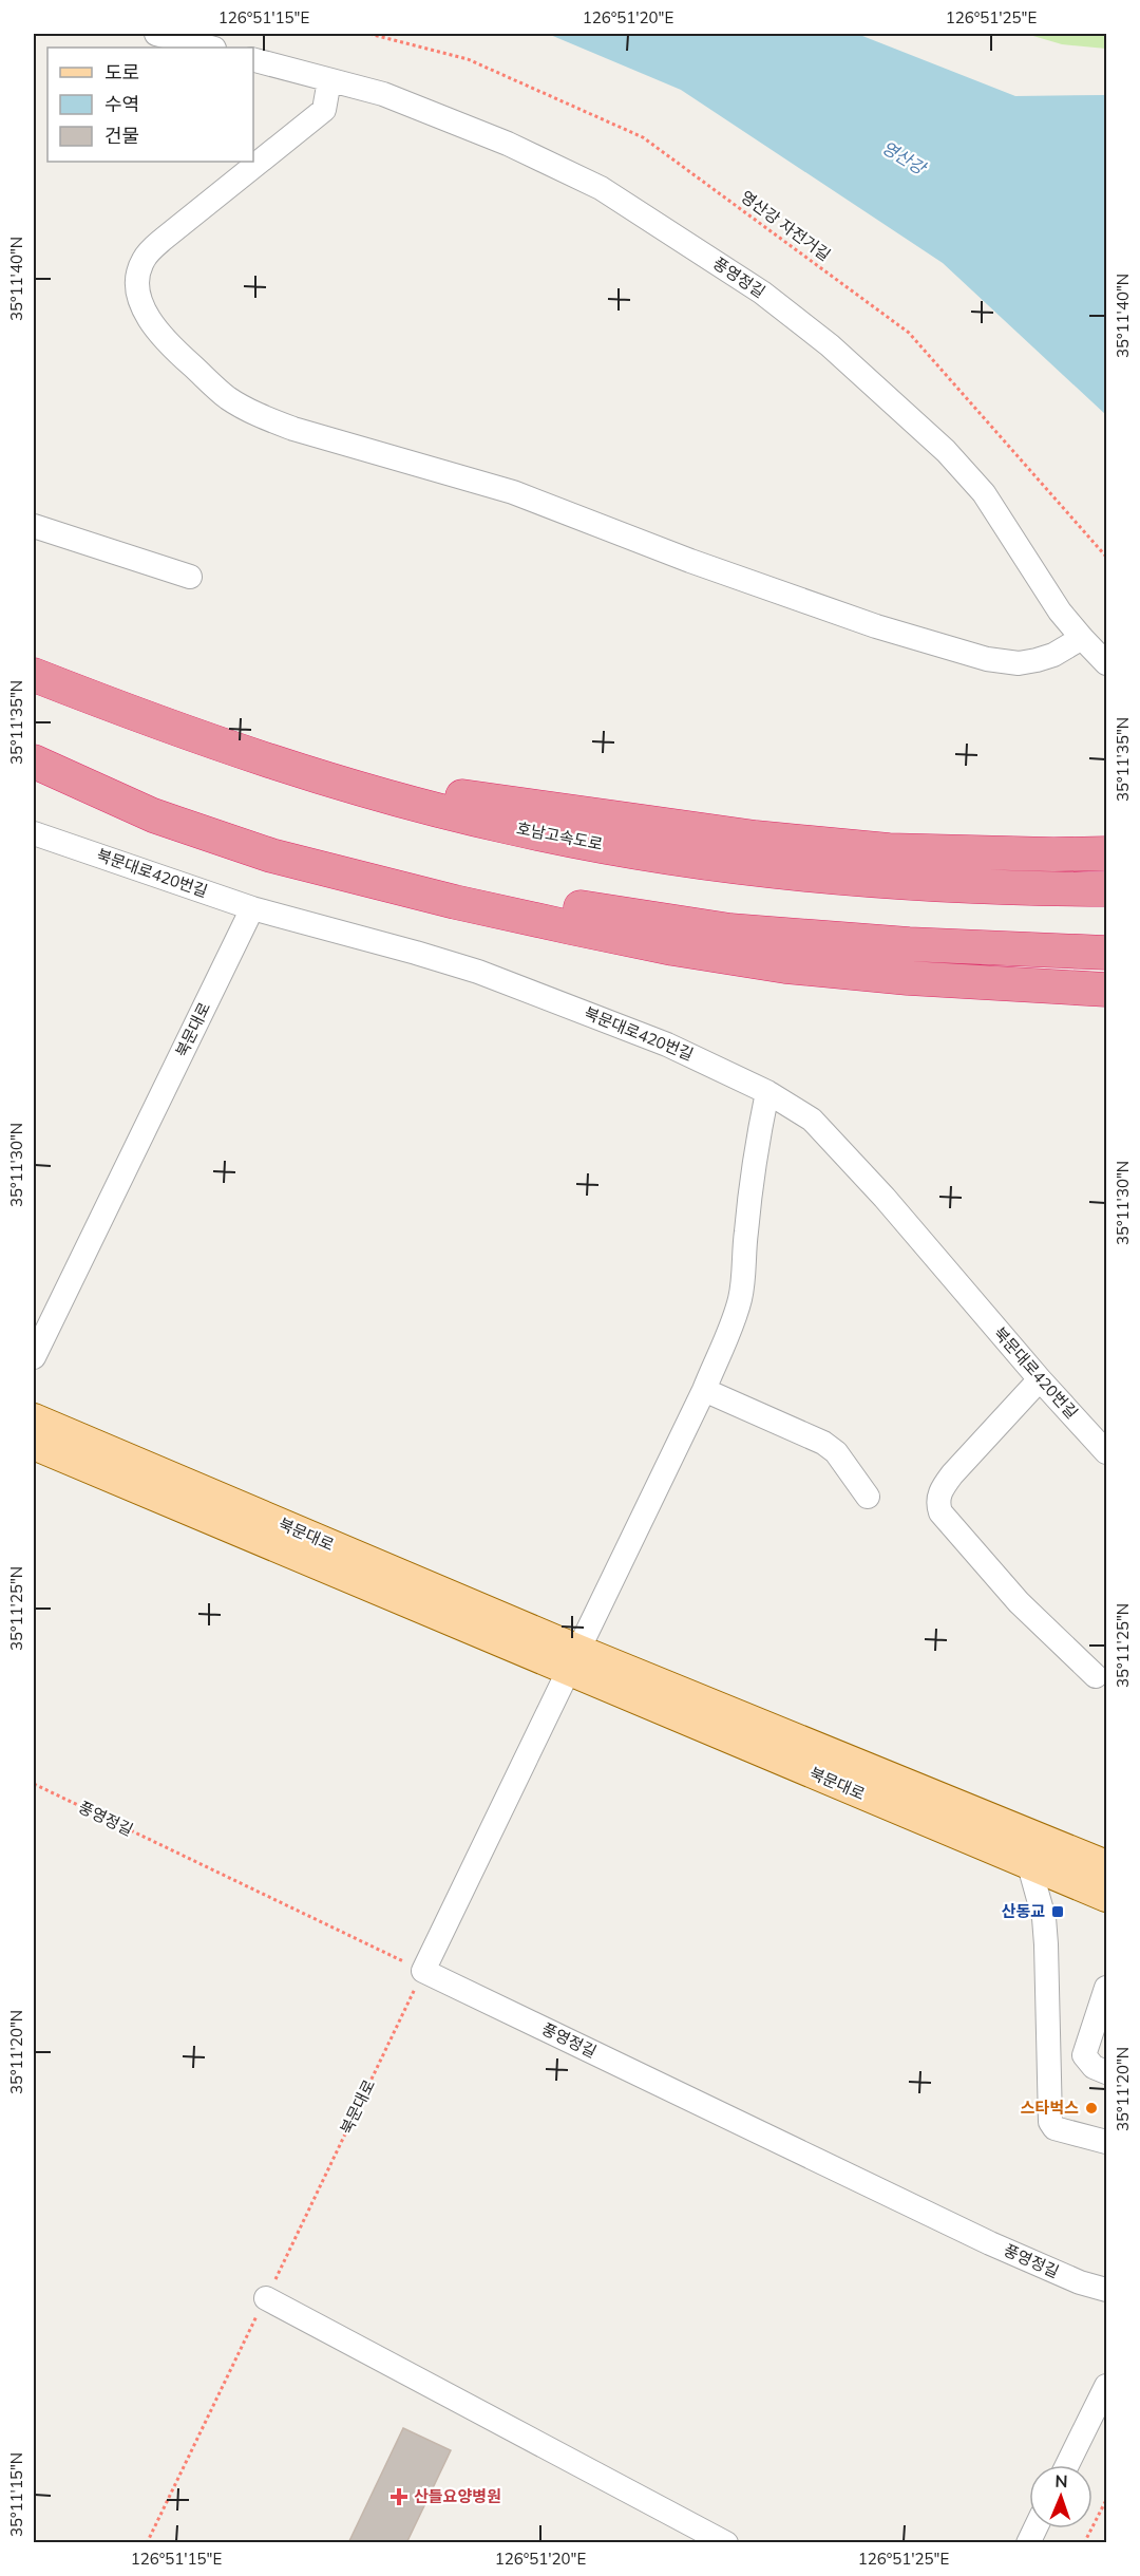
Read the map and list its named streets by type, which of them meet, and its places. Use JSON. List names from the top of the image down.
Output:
{
  "streets": {
    "highway": ["호남고속도로"],
    "main road": ["북문대로"],
    "street": ["풍영정길", "북문대로420번길"],
    "path": ["영산강 자전거길"]
  },
  "crossings": [
    ["풍영정길", "북문대로"],
    ["북문대로420번길", "북문대로"]
  ],
  "water": ["영산강"],
  "places": {
    "transit": ["산동교"],
    "other": ["스타벅스"],
    "health": ["산들요양병원"]
  },
  "legend": ["도로", "수역", "건물"],
  "north": "top",
  "coordinates": [
    "126°51'15\"E",
    "126°51'20\"E",
    "126°51'25\"E",
    "35°11'40\"N",
    "35°11'35\"N",
    "35°11'30\"N",
    "35°11'25\"N",
    "35°11'20\"N",
    "35°11'15\"N"
  ]
}
